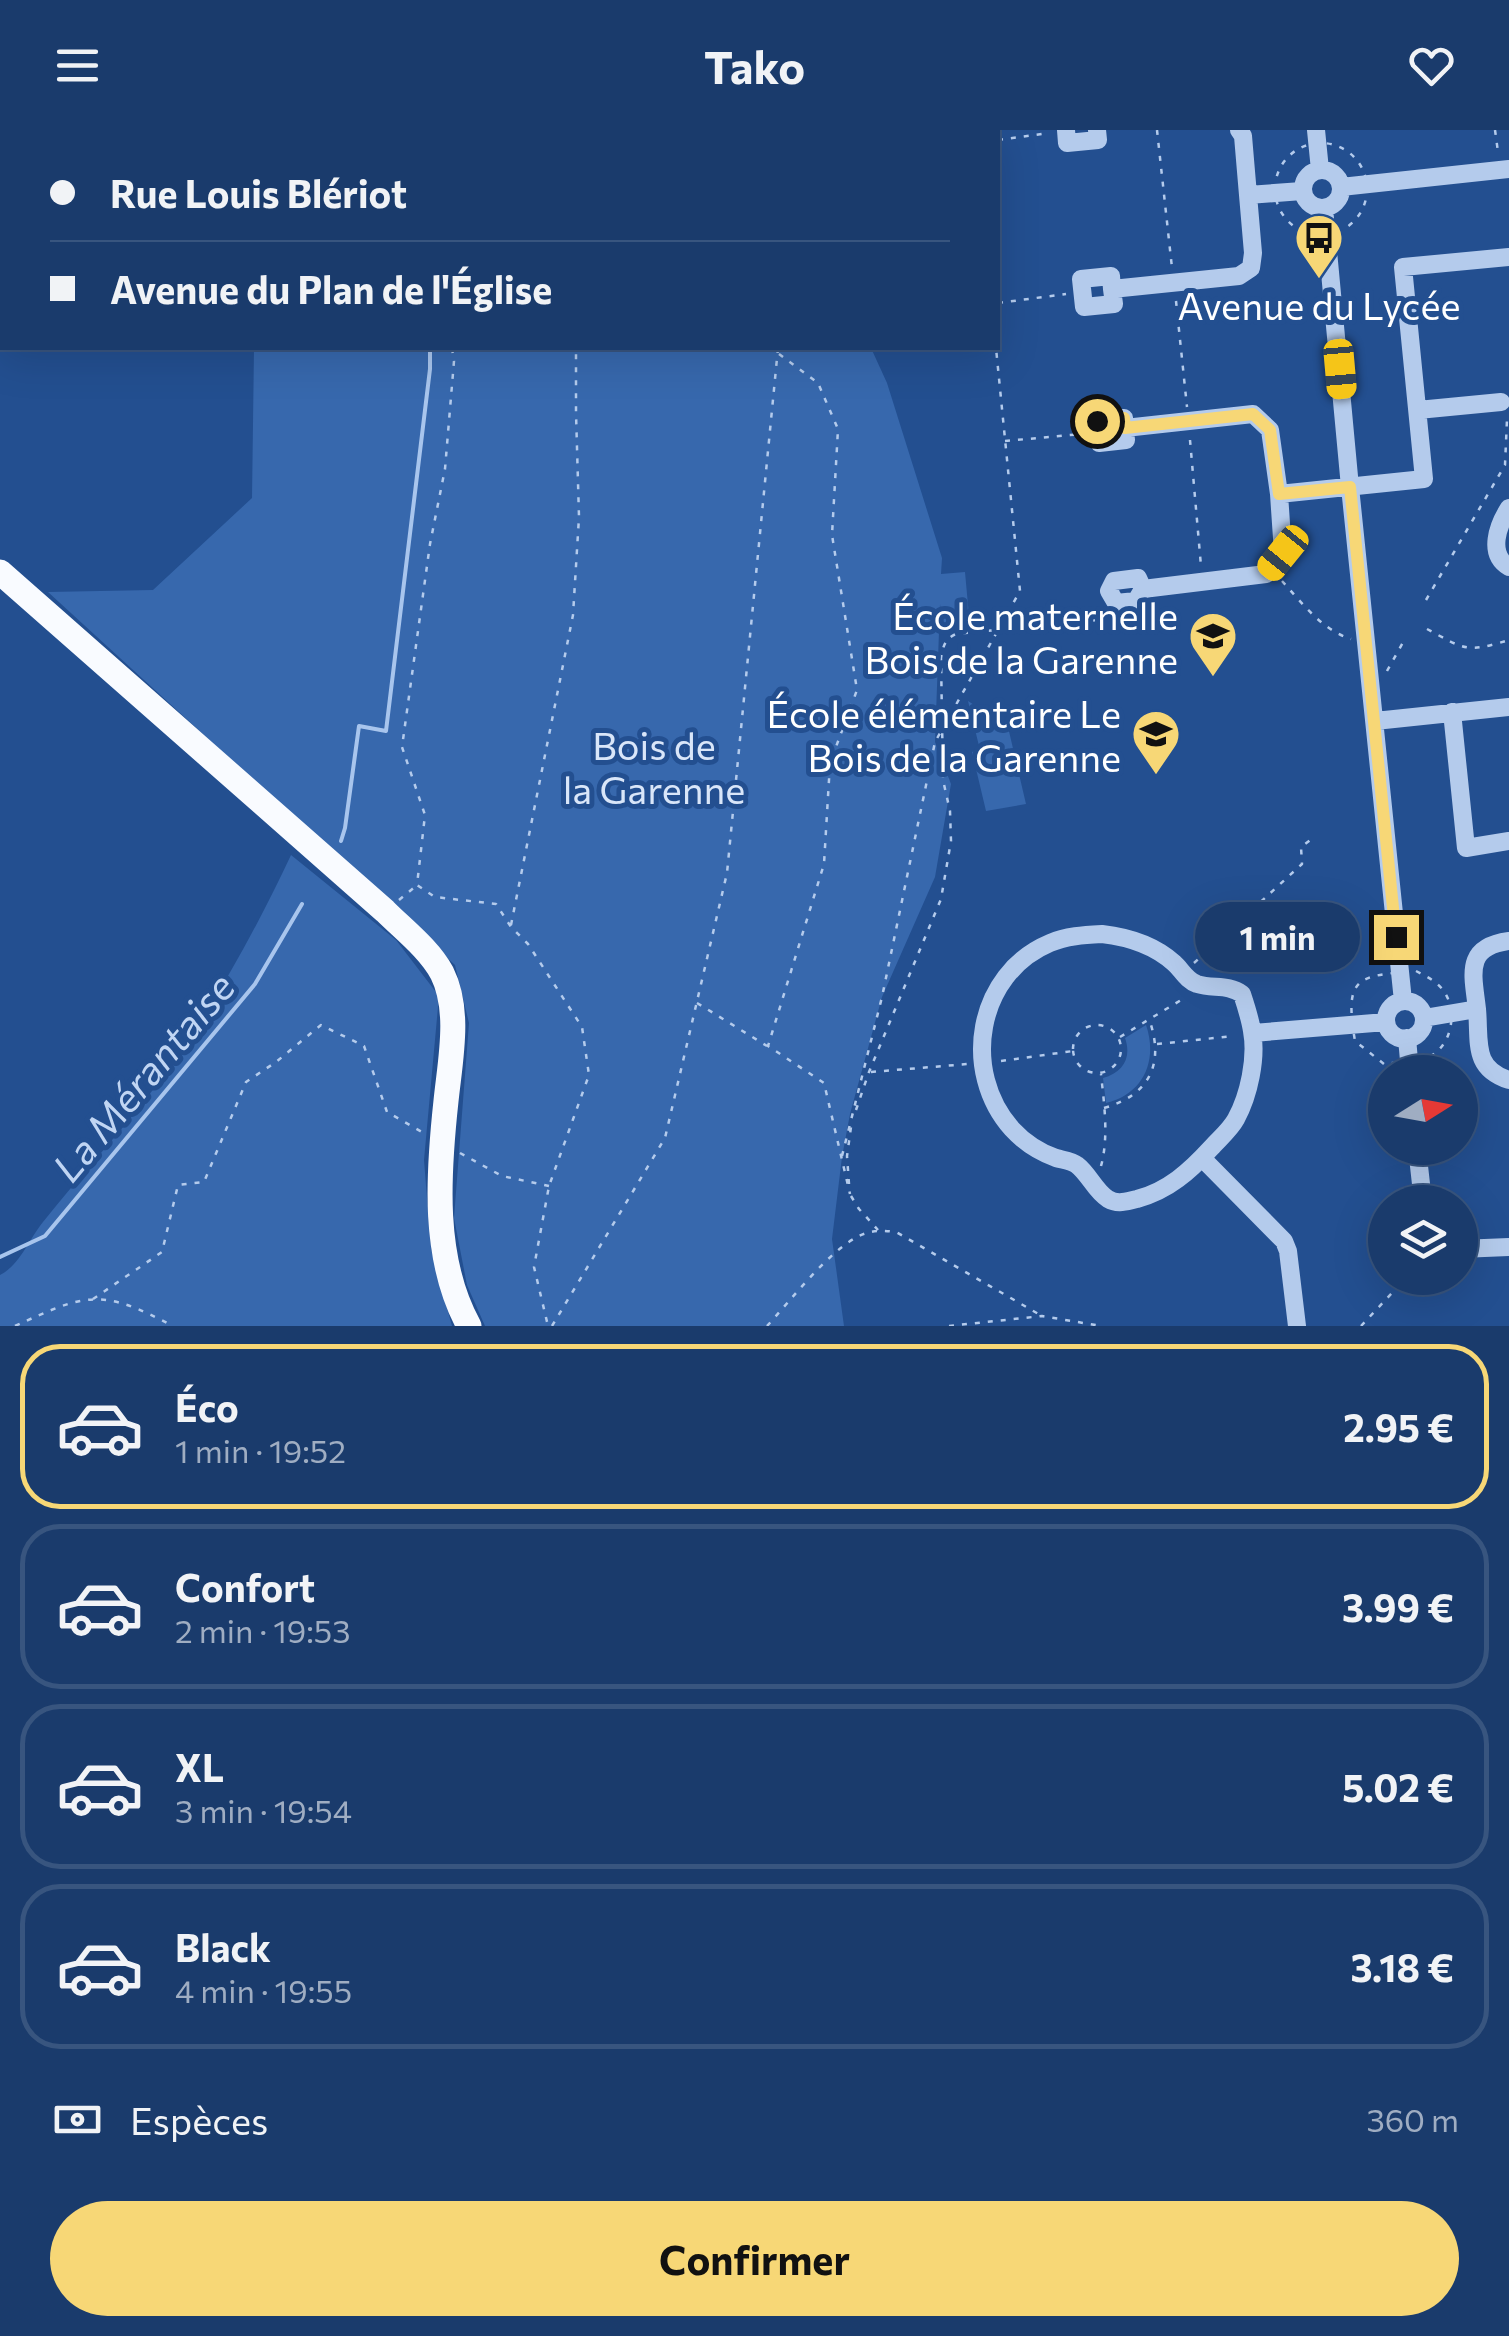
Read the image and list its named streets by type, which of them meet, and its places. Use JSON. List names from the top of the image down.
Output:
{
  "water": ["La Mérantaise"],
  "parks": ["Bois de la Garenne"],
  "places": {
    "bus stop": ["Avenue du Lycée"],
    "school or university": ["École maternelle Bois de la Garenne", "École élémentaire Le Bois de la Garenne"]
  },
  "north": "right",
  "page": {
    "header": "Tako",
    "banner": ["Rue Louis Blériot", "Avenue du Plan de l'Église"],
    "bubble": "1 min",
    "list": [
      {
        "name": "Éco",
        "note": "1 min · 19:52",
        "value": "2.95 €"
      },
      {
        "name": "Confort",
        "note": "2 min · 19:53",
        "value": "3.99 €"
      },
      {
        "name": "XL",
        "note": "3 min · 19:54",
        "value": "5.02 €"
      },
      {
        "name": "Black",
        "note": "4 min · 19:55",
        "value": "3.18 €"
      }
    ],
    "pay": ["Espèces", "360 m"],
    "buttons": "Confirmer"
  }
}
